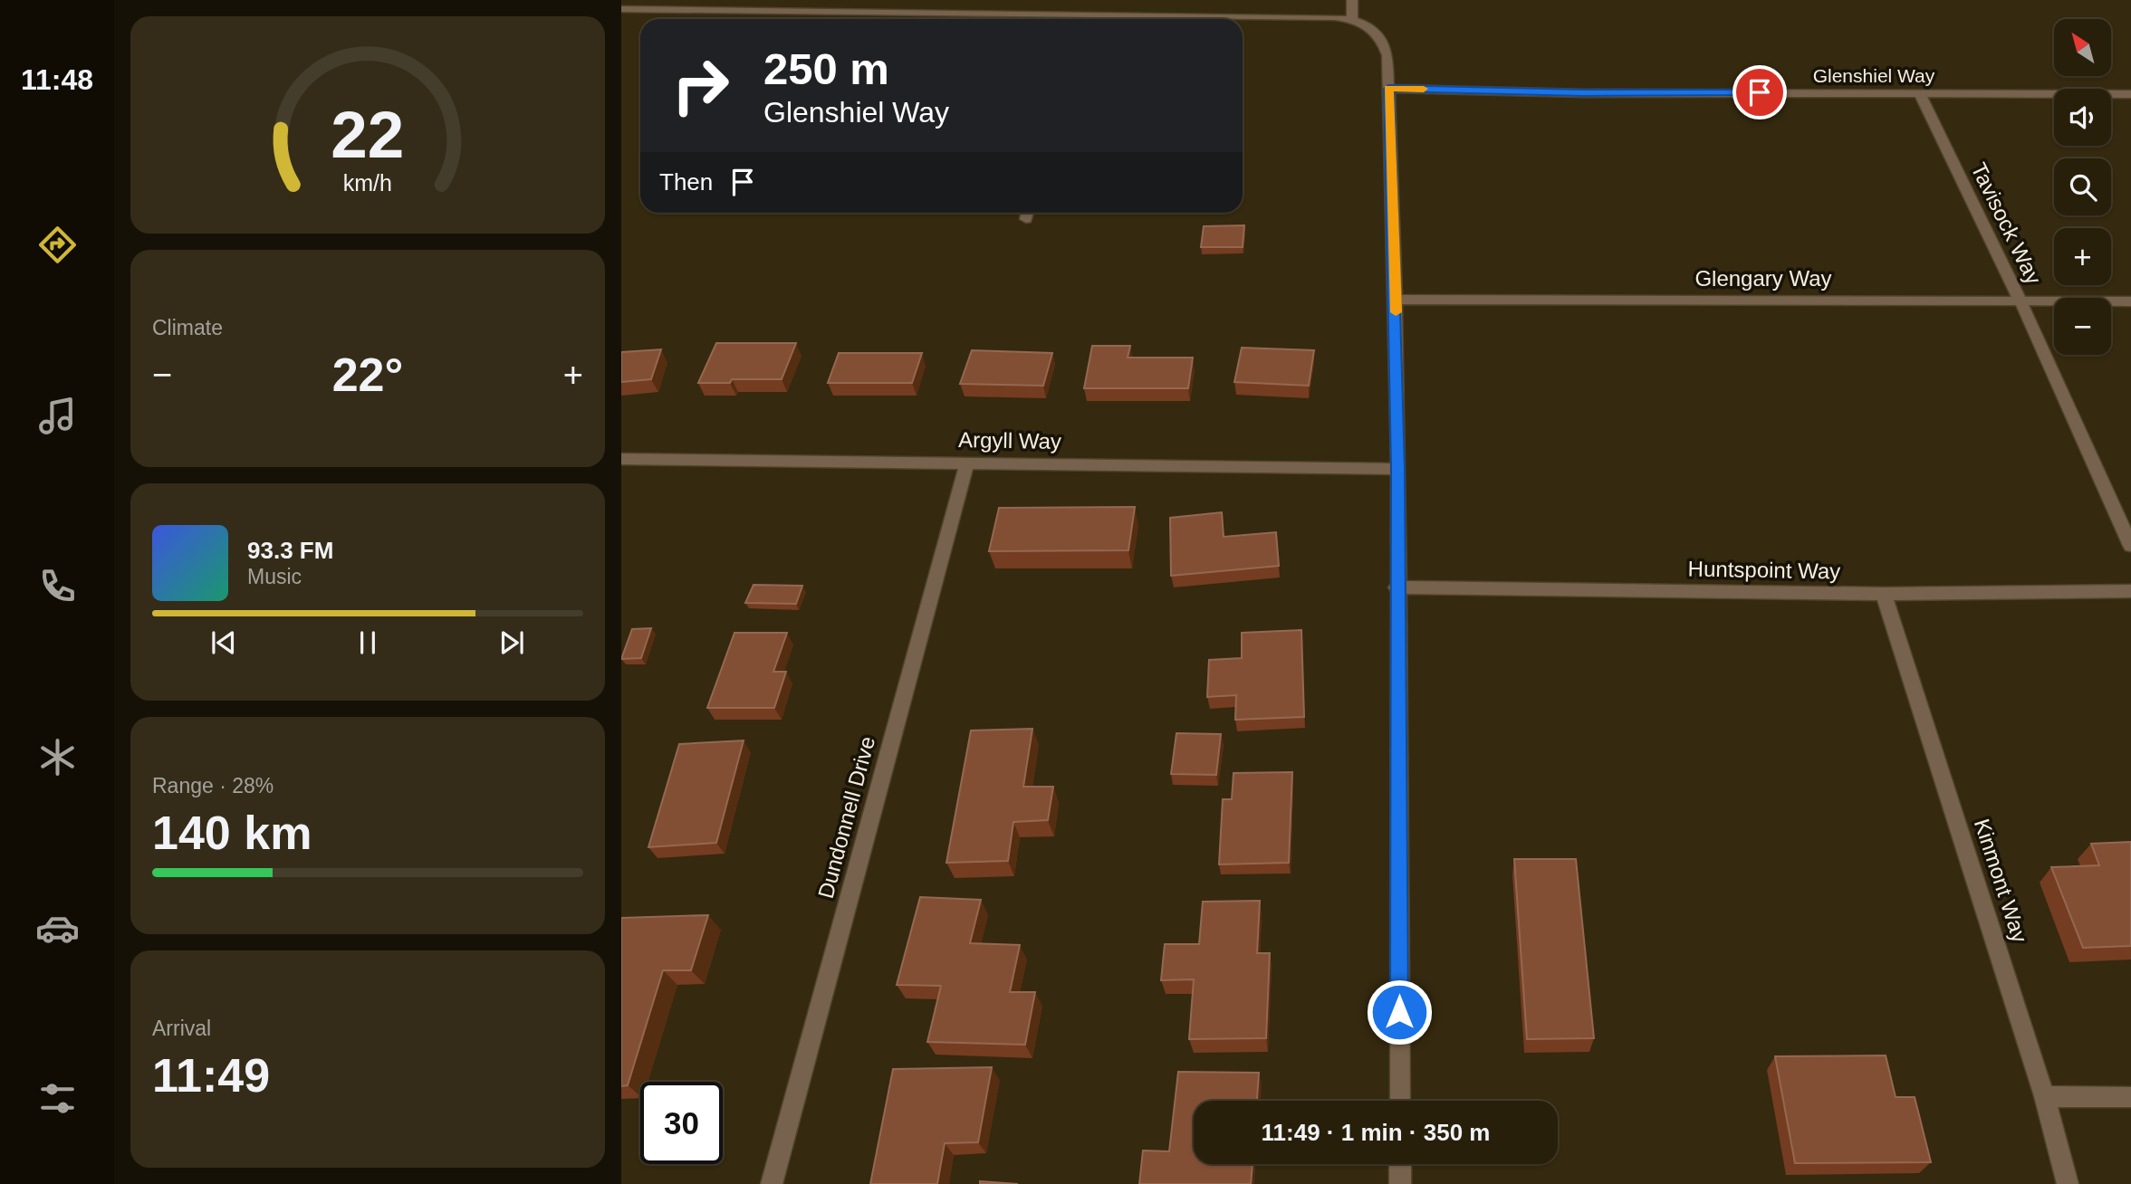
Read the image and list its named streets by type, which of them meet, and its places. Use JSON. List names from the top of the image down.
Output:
{
  "streets": {
    "street": [
      "Glenshiel Way",
      "Tavisock Way",
      "Glengary Way",
      "Argyll Way",
      "Huntspoint Way",
      "Dundonnell Drive",
      "Kinmont Way"
    ]
  },
  "crossings": [
    ["Glenshiel Way", "Tavisock Way"],
    ["Tavisock Way", "Glengary Way"],
    ["Argyll Way", "Dundonnell Drive"],
    ["Huntspoint Way", "Kinmont Way"]
  ],
  "north": "top left",
  "page": {
    "tabs": "11:48",
    "map_buttons": ["+", "−"],
    "turn": ["250 m", "Glenshiel Way"],
    "then": "Then",
    "tile": [
      "Climate",
      ["Range · 28%", "140 km"],
      ["Arrival", "11:49"]
    ],
    "heat": ["−", "22°", "+"],
    "song": ["93.3 FM", "Music"],
    "limit": "30",
    "trip": "11:49 · 1 min · 350 m",
    "gauge": ["22", "km/h"]
  }
}
